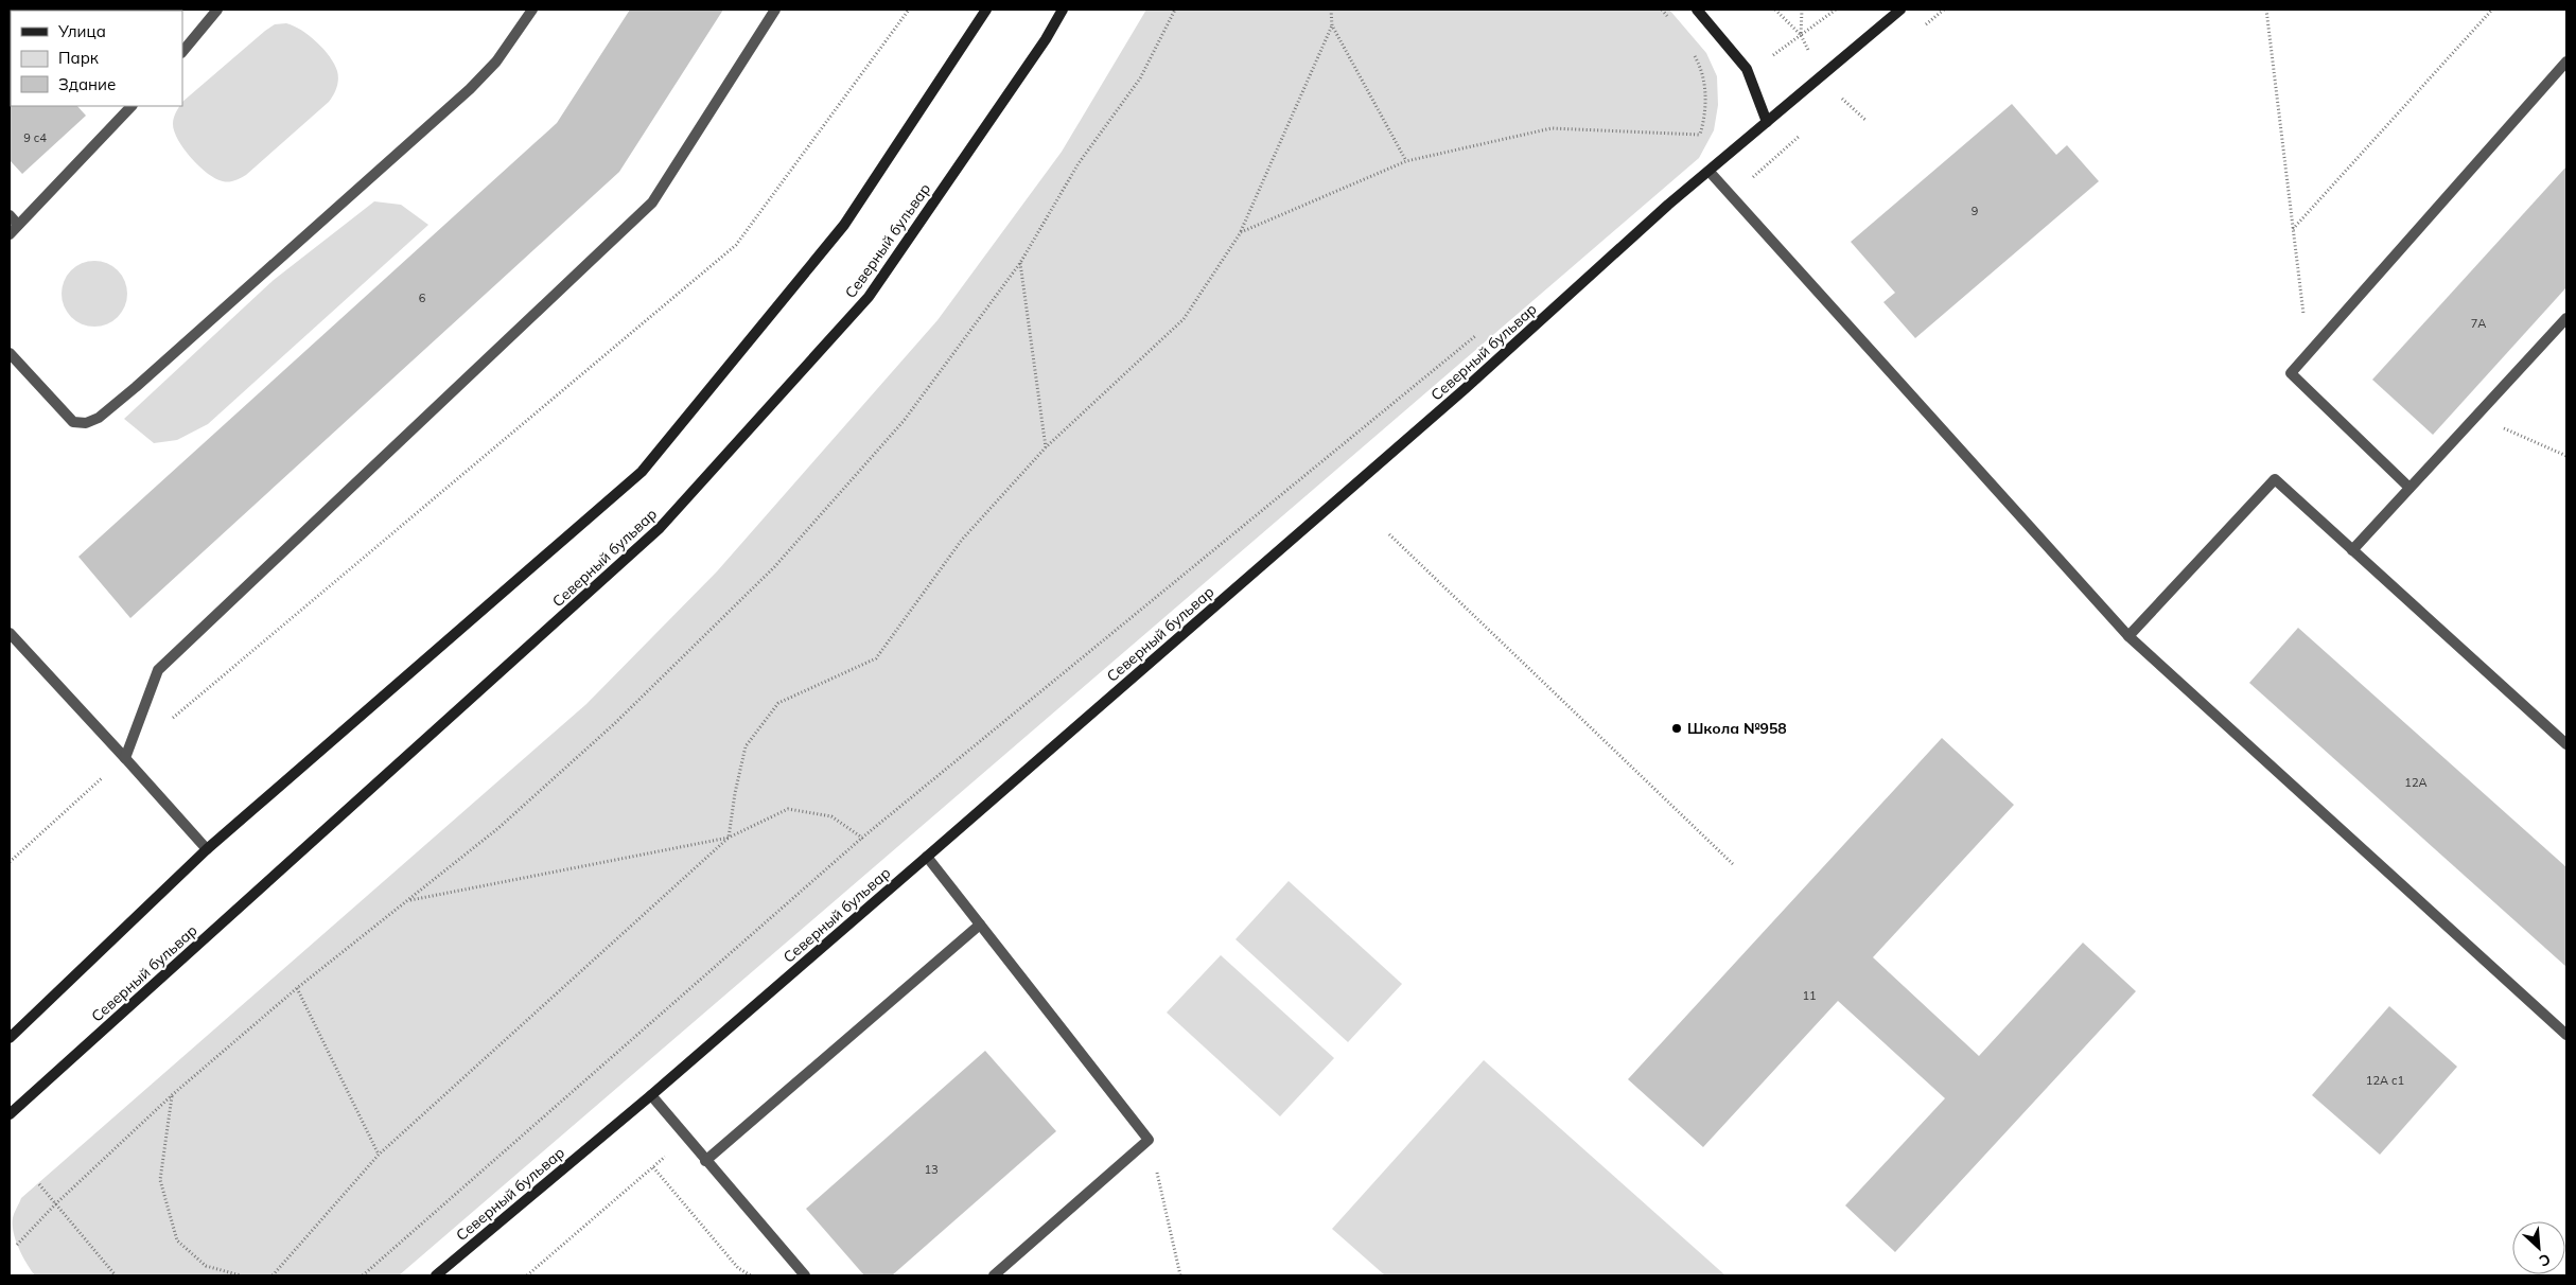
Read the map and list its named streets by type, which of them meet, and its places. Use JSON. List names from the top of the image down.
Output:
{
  "streets": {
    "main road": ["Северный бульвар"]
  },
  "places": ["Школа №958"],
  "house_numbers": [
    "9 с4",
    "9",
    "6",
    "7А",
    "12А",
    "11",
    "12А с1",
    "13"
  ],
  "legend": ["Улица", "Парк", "Здание"],
  "north": "bottom right"
}
